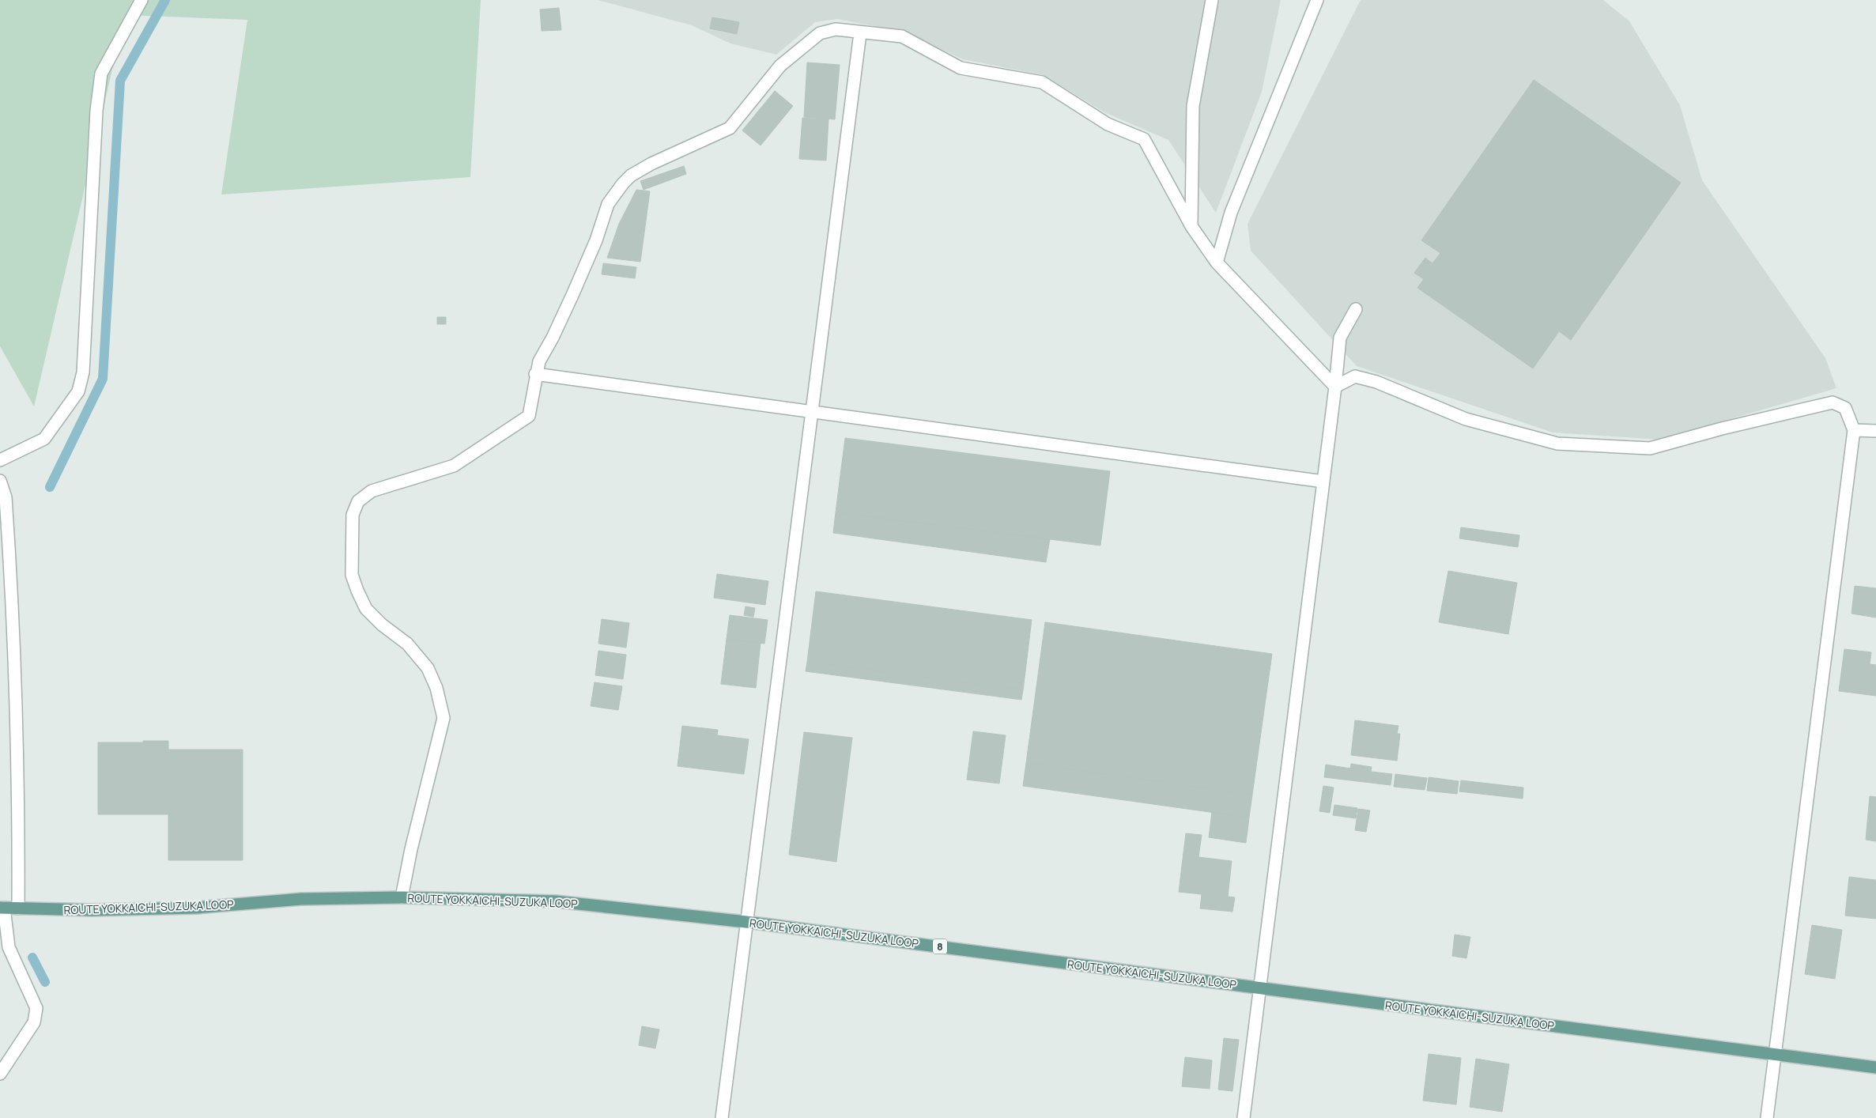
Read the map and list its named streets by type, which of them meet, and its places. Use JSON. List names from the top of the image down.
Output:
{
  "streets": {
    "main road": ["ROUTE YOKKAICHI-SUZUKA LOOP", "8"]
  }
}
